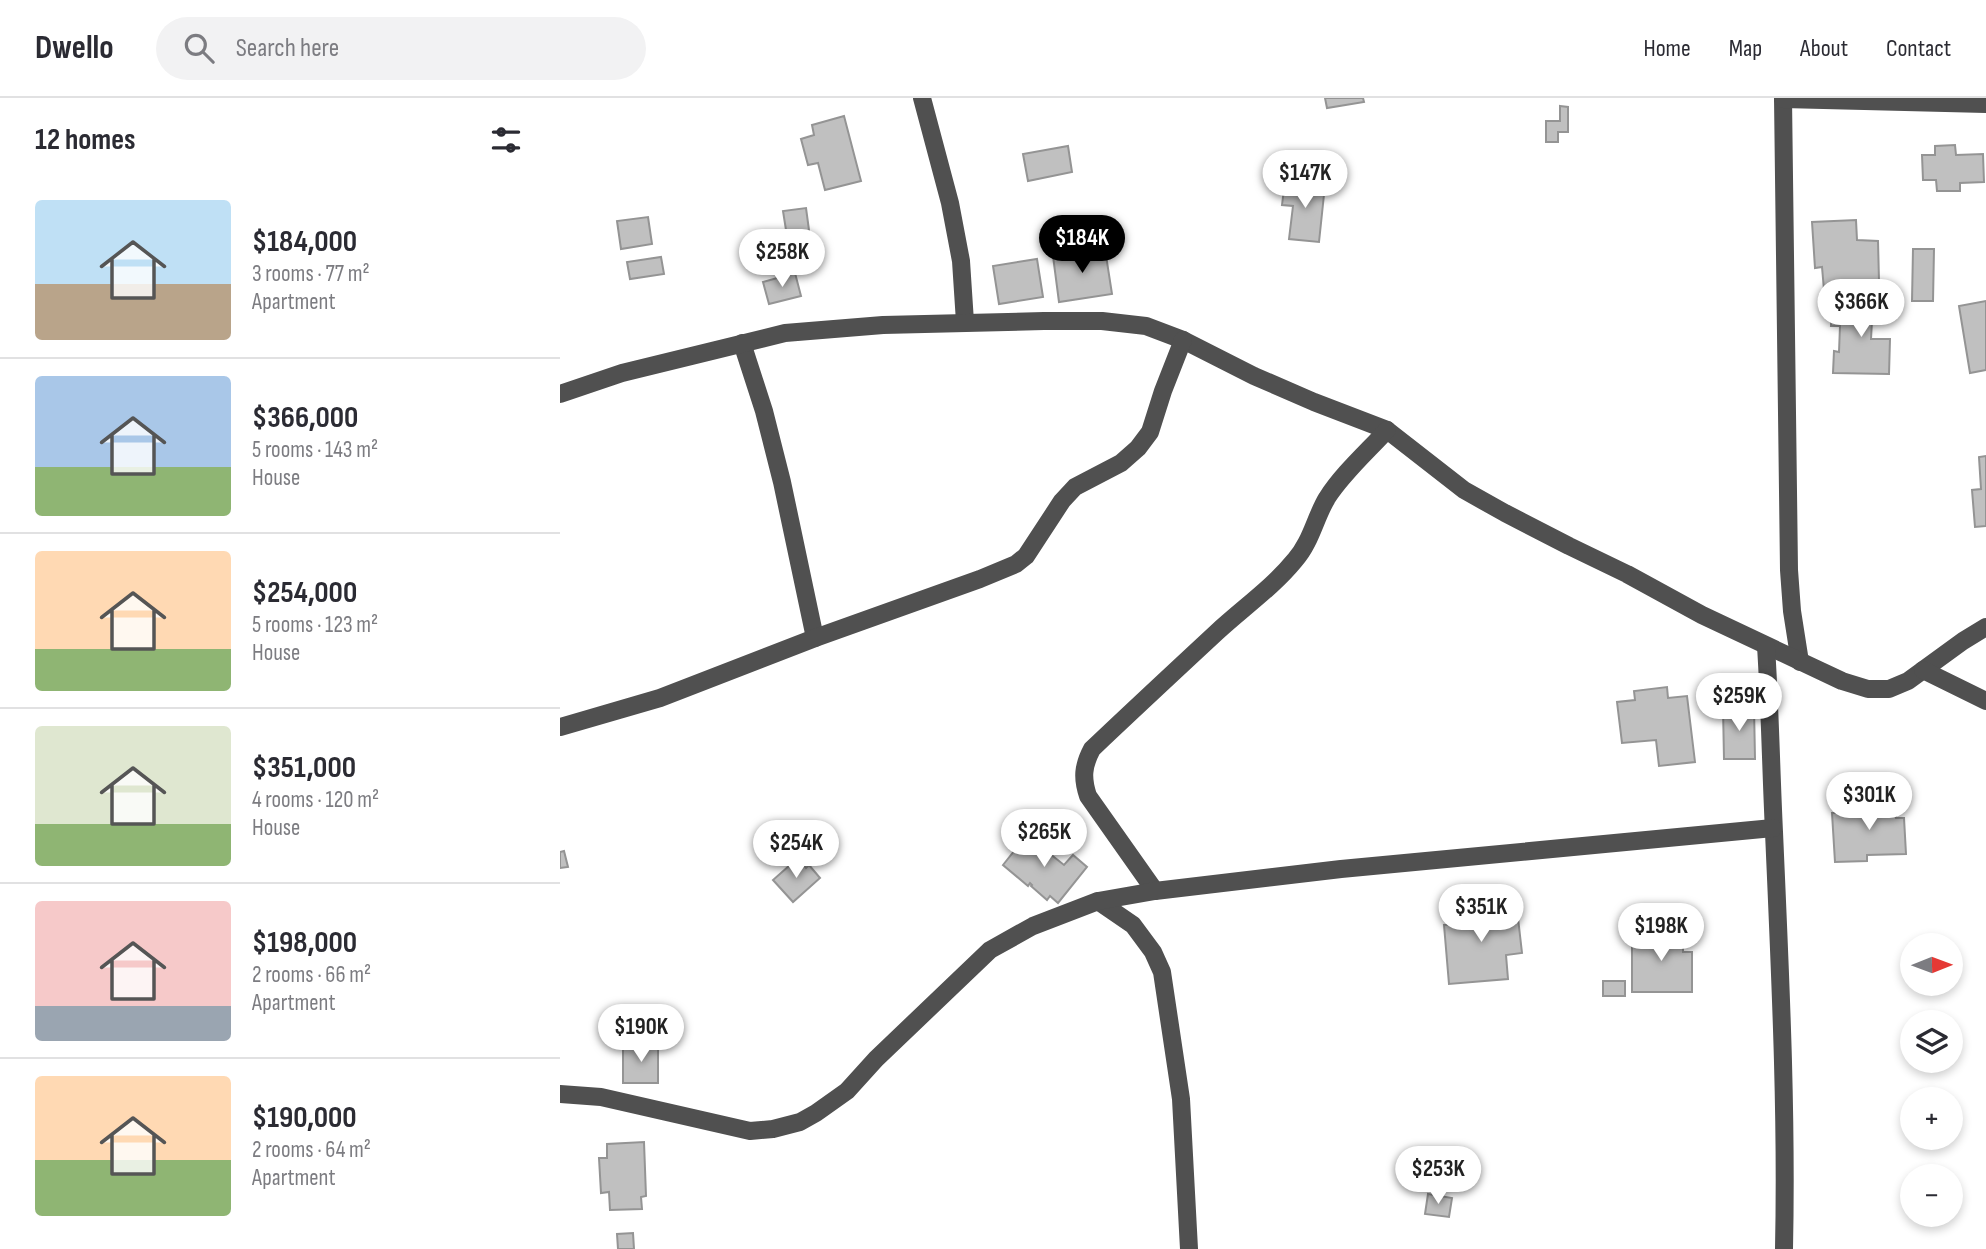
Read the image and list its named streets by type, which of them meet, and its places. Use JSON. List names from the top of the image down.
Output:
{
  "north": "right",
  "page": {
    "header": "Dwello",
    "search": "Search here",
    "nav": [
      "Home",
      "Map",
      "About",
      "Contact"
    ],
    "heading": "12 homes",
    "price": [
      "$147K",
      "$184K",
      "$258K",
      "$366K",
      "$259K",
      "$301K",
      "$265K",
      "$254K",
      "$351K",
      "$198K",
      "$190K",
      "$253K"
    ],
    "list": [
      {
        "name": "$184,000",
        "note": "3 rooms · 77 m² · Apartment"
      },
      {
        "name": "$366,000",
        "note": "5 rooms · 143 m² · House"
      },
      {
        "name": "$254,000",
        "note": "5 rooms · 123 m² · House"
      },
      {
        "name": "$351,000",
        "note": "4 rooms · 120 m² · House"
      },
      {
        "name": "$198,000",
        "note": "2 rooms · 66 m² · Apartment"
      },
      {
        "name": "$190,000",
        "note": "2 rooms · 64 m² · Apartment"
      }
    ],
    "map_buttons": ["+", "−"]
  }
}
